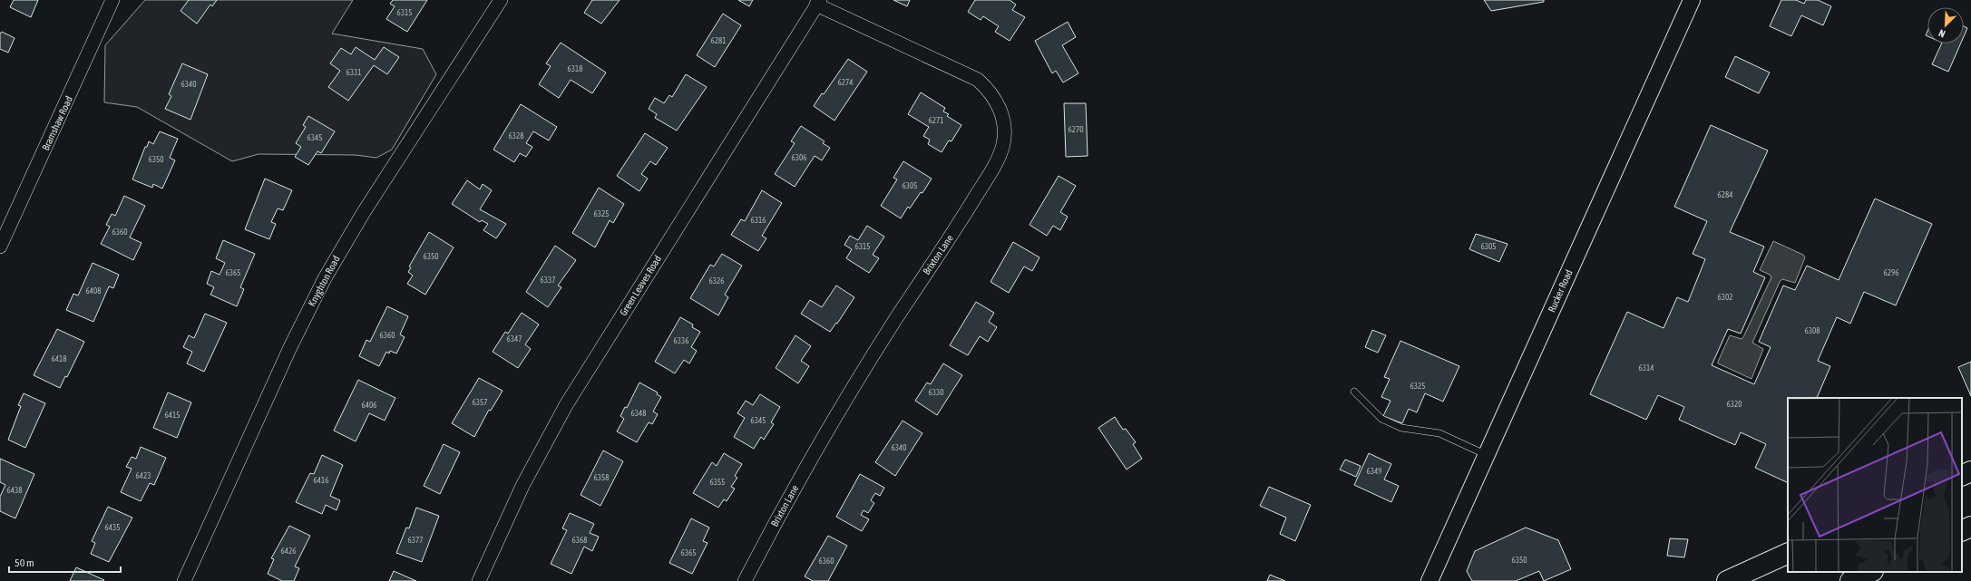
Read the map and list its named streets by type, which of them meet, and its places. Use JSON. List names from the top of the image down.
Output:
{
  "streets": {
    "street": [
      "Bramshaw Road",
      "Brixton Lane",
      "Knyghton Road",
      "Green Leaves Road",
      "Rucker Road"
    ]
  },
  "crossings": [
    ["Brixton Lane", "Green Leaves Road"]
  ],
  "house_numbers": [
    "6315",
    "6281",
    "6318",
    "6331",
    "6274",
    "6340",
    "6271",
    "6270",
    "6328",
    "6345",
    "6306",
    "6350",
    "6305",
    "6284",
    "6325",
    "6316",
    "6360",
    "6315",
    "6305",
    "6350",
    "6365",
    "6296",
    "6337",
    "6326",
    "6408",
    "6302",
    "6308",
    "6360",
    "6347",
    "6336",
    "6418",
    "6314",
    "6325",
    "6330",
    "6357",
    "6320",
    "6406",
    "6348",
    "6415",
    "6345",
    "6340",
    "6349",
    "6423",
    "6358",
    "6416",
    "6355",
    "6438",
    "6435",
    "6377",
    "6368",
    "6426",
    "6365",
    "6350",
    "6360"
  ],
  "scale_bar": "50 m",
  "north": "bottom left"
}
